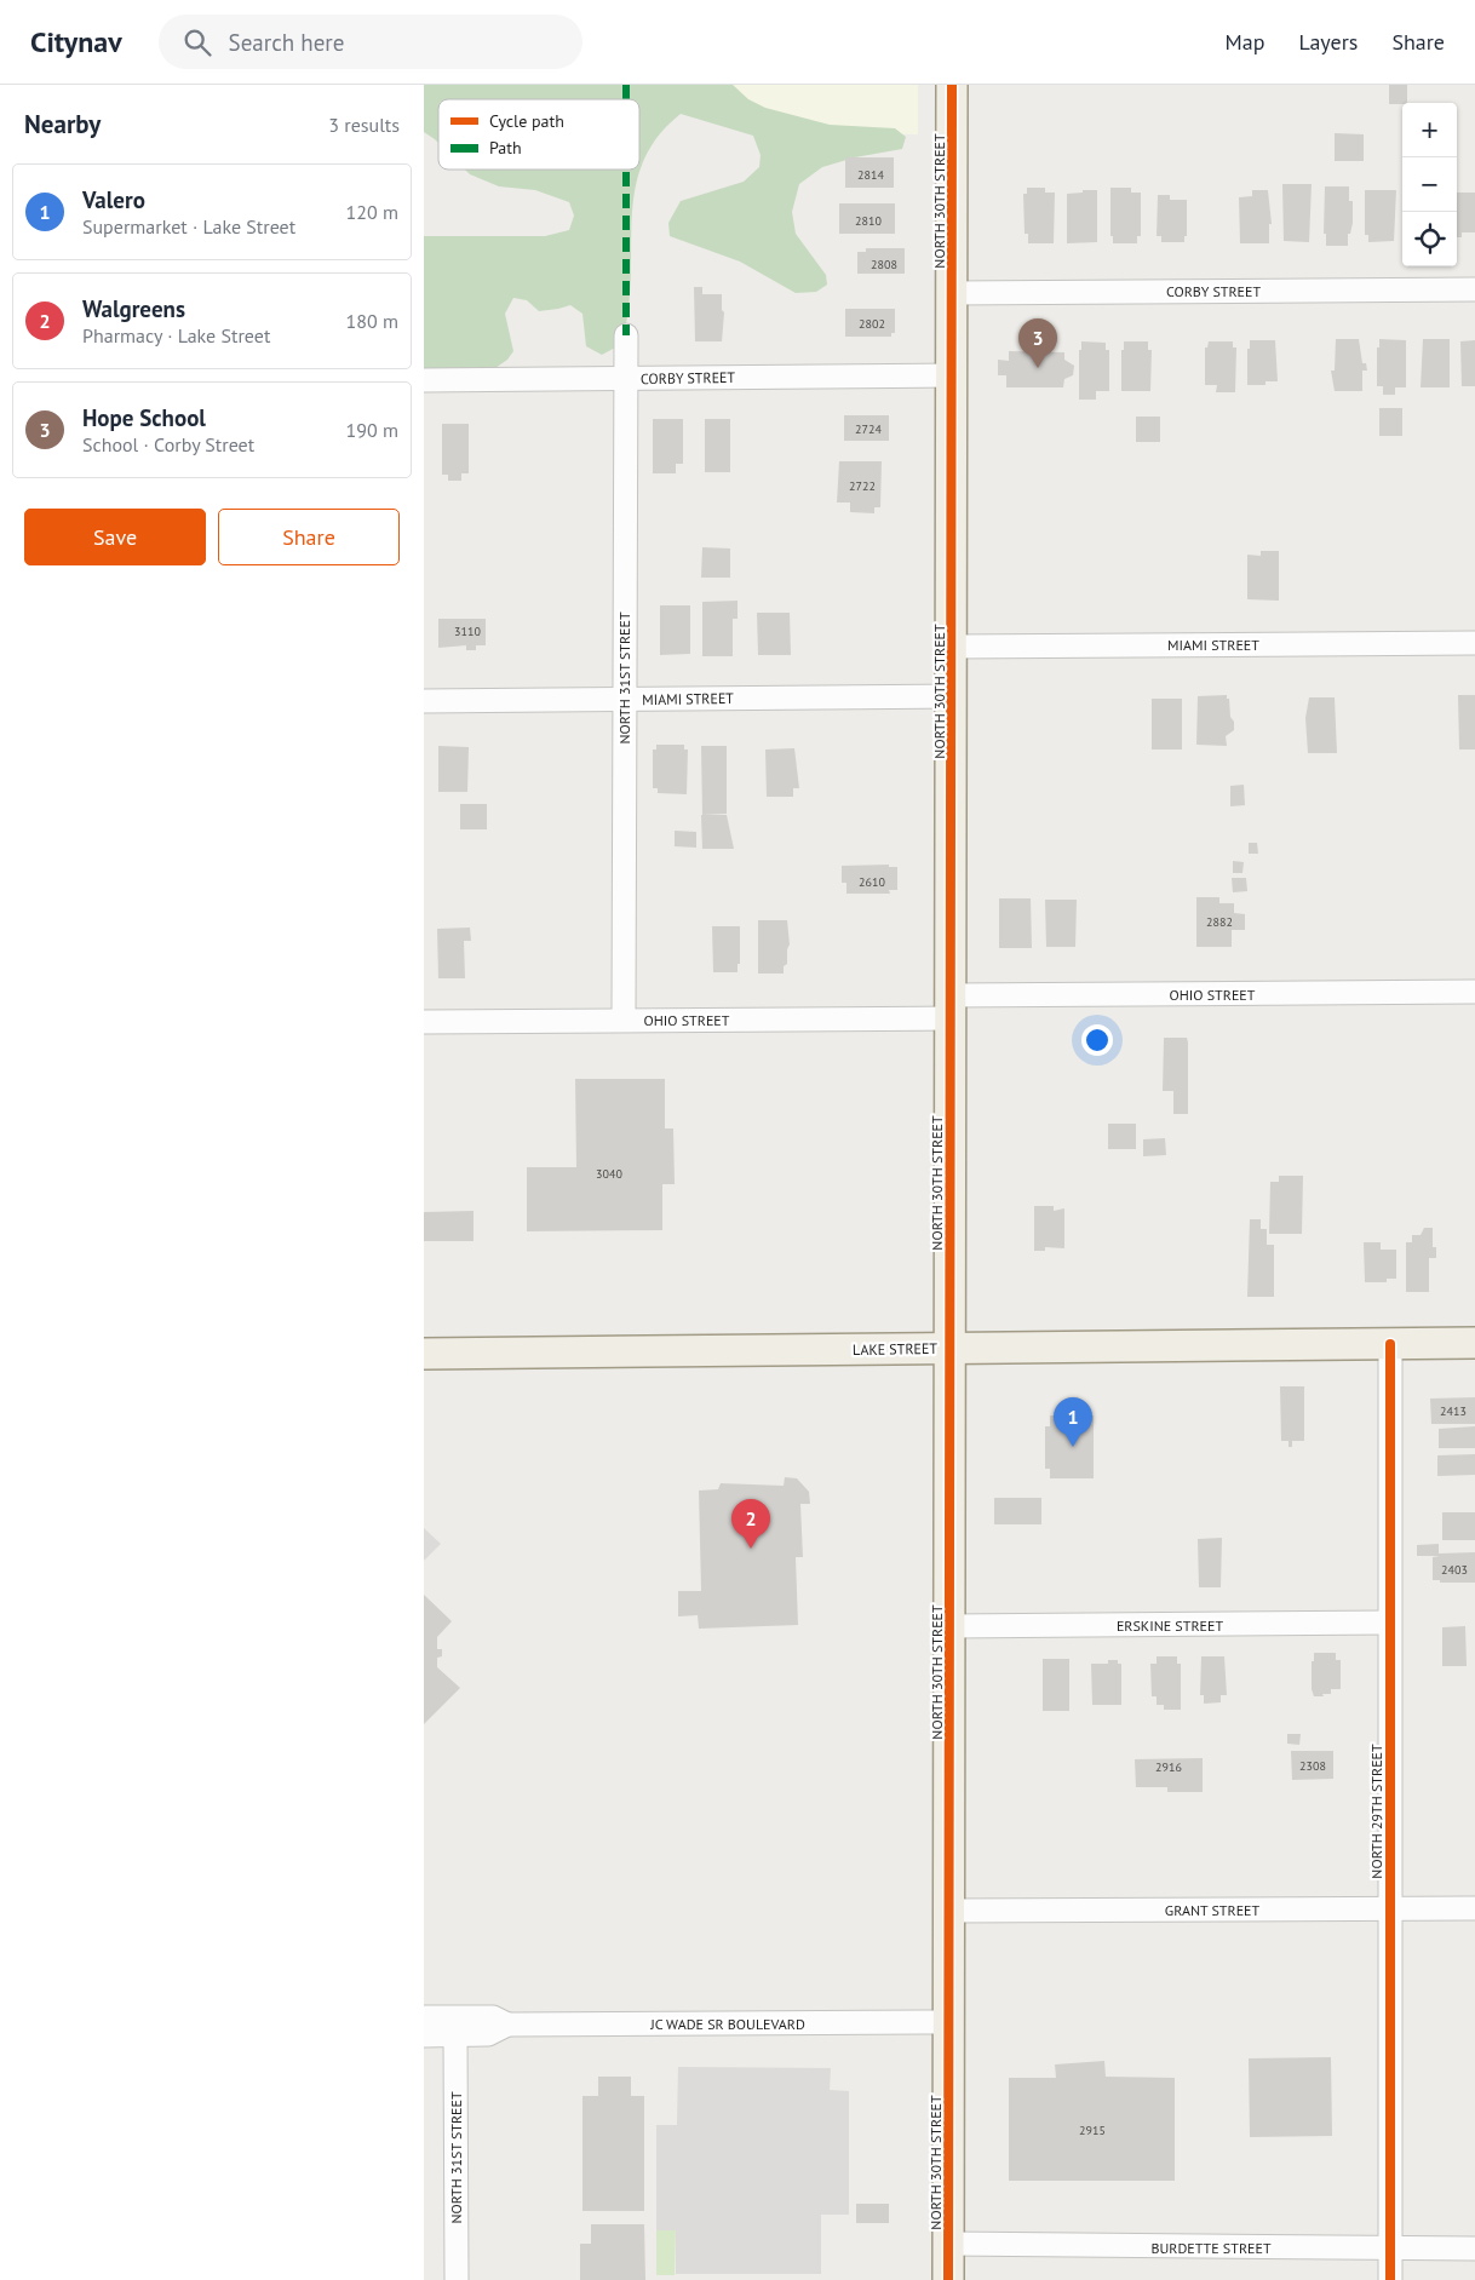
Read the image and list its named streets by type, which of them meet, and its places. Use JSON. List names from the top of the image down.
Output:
{
  "streets": {
    "main road": ["NORTH 30TH STREET", "LAKE STREET"],
    "street": [
      "CORBY STREET",
      "MIAMI STREET",
      "NORTH 31ST STREET",
      "OHIO STREET",
      "ERSKINE STREET",
      "NORTH 29TH STREET",
      "GRANT STREET",
      "JC WADE SR BOULEVARD",
      "BURDETTE STREET"
    ]
  },
  "crossings": [
    ["NORTH 30TH STREET", "CORBY STREET"],
    ["NORTH 30TH STREET", "MIAMI STREET"],
    ["NORTH 30TH STREET", "OHIO STREET"],
    ["NORTH 30TH STREET", "LAKE STREET"],
    ["NORTH 30TH STREET", "ERSKINE STREET"],
    ["NORTH 30TH STREET", "GRANT STREET"],
    ["NORTH 30TH STREET", "JC WADE SR BOULEVARD"],
    ["NORTH 30TH STREET", "BURDETTE STREET"],
    ["CORBY STREET", "NORTH 31ST STREET"],
    ["MIAMI STREET", "NORTH 31ST STREET"],
    ["NORTH 31ST STREET", "OHIO STREET"],
    ["NORTH 31ST STREET", "JC WADE SR BOULEVARD"],
    ["LAKE STREET", "NORTH 29TH STREET"],
    ["ERSKINE STREET", "NORTH 29TH STREET"],
    ["NORTH 29TH STREET", "GRANT STREET"],
    ["NORTH 29TH STREET", "BURDETTE STREET"]
  ],
  "house_numbers": [
    "2814",
    "2810",
    "2808",
    "2802",
    "2724",
    "2722",
    "3110",
    "2610",
    "2882",
    "3040",
    "2413",
    "2403",
    "2308",
    "2916",
    "2915"
  ],
  "legend": ["Cycle path", "Path"],
  "page": {
    "header": "Citynav",
    "search": "Search here",
    "nav": ["Map", "Layers", "Share"],
    "heading": ["Nearby", "3 results"],
    "map_buttons": ["+", "−"],
    "list": [
      {
        "mark": "1",
        "name": "Valero",
        "note": "Supermarket · Lake Street",
        "value": "120 m"
      },
      {
        "mark": "2",
        "name": "Walgreens",
        "note": "Pharmacy · Lake Street",
        "value": "180 m"
      },
      {
        "mark": "3",
        "name": "Hope School",
        "note": "School · Corby Street",
        "value": "190 m"
      }
    ],
    "pins": ["3", "1", "2"],
    "buttons": ["Save", "Share"]
  }
}
